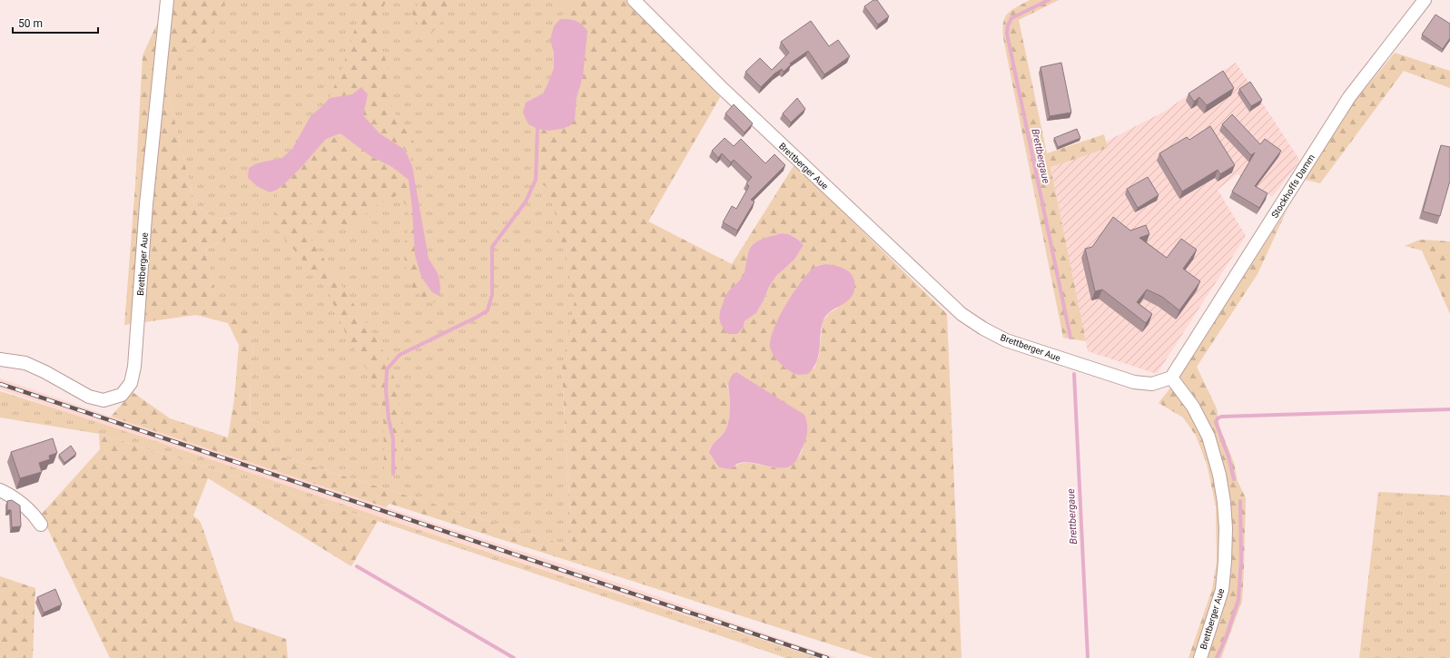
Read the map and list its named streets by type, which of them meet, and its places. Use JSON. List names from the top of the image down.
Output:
{
  "streets": {
    "street": ["Brettberger Aue", "Stockhoffs Damm"]
  },
  "crossings": [
    ["Brettberger Aue", "Stockhoffs Damm"]
  ],
  "water": ["Brettbergaue"],
  "scale_bar": "50 m"
}
